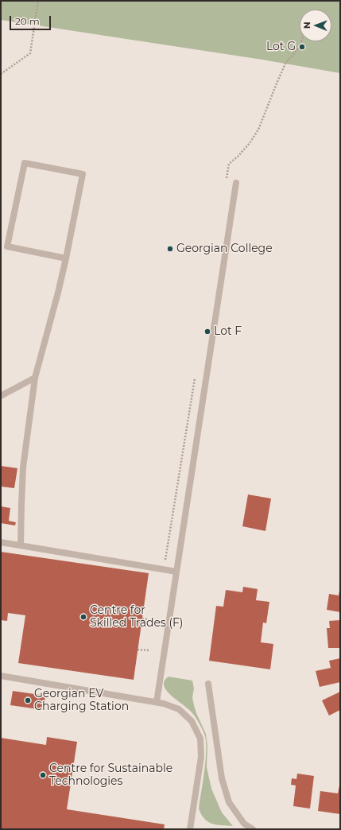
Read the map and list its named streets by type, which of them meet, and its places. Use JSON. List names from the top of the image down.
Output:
{
  "places": [
    "Lot G",
    "Georgian College",
    "Lot F",
    "Centre for Skilled Trades (F)",
    "Georgian EV Charging Station",
    "Centre for Sustainable Technologies"
  ],
  "scale_bar": "20 m",
  "north": "left"
}
